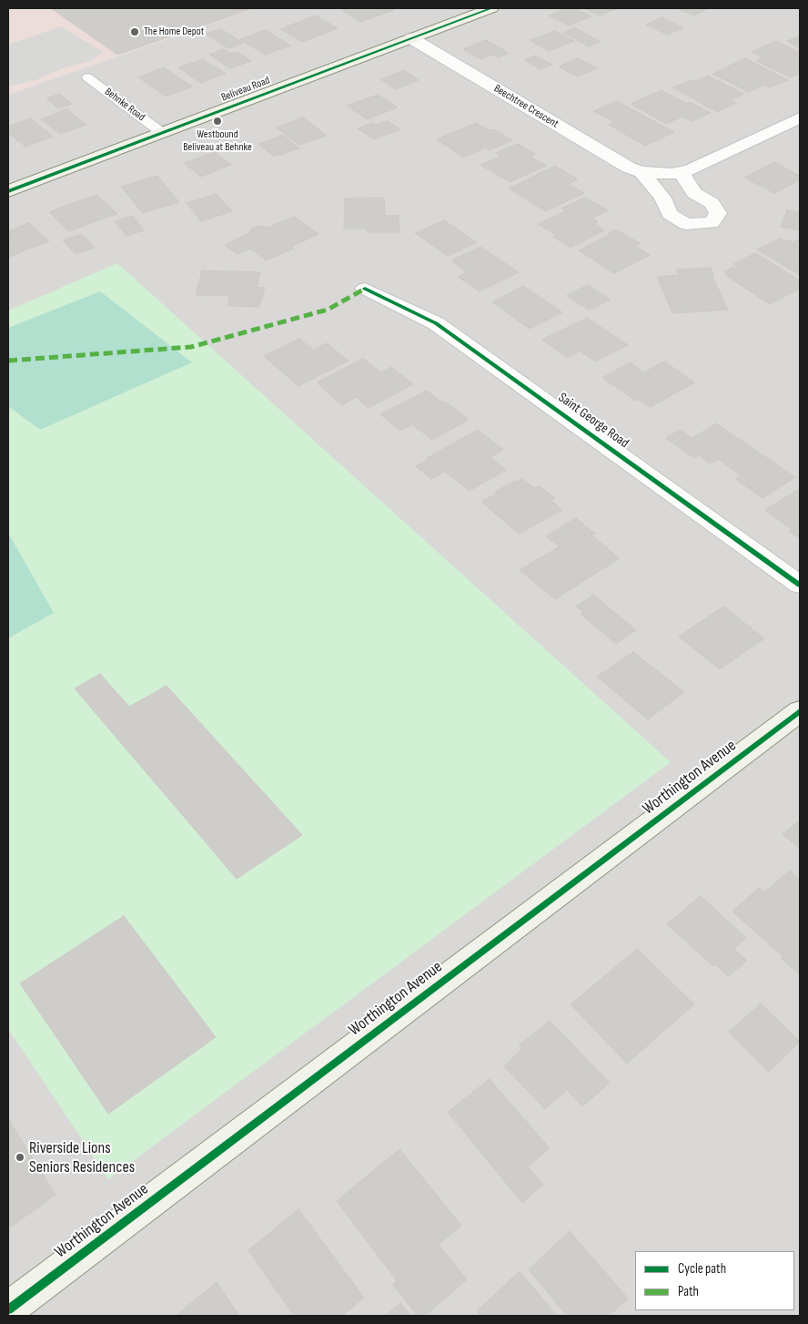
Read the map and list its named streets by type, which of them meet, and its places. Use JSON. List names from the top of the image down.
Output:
{
  "streets": {
    "street": [
      "Beliveau Road",
      "Beechtree Crescent",
      "Saint George Road",
      "Worthington Avenue"
    ],
    "lane": ["Behnke Road"]
  },
  "crossings": [
    ["Beliveau Road", "Behnke Road"],
    ["Beliveau Road", "Beechtree Crescent"]
  ],
  "places": ["The Home Depot", "Westbound Beliveau at Behnke", "Riverside Lions Seniors Residences"],
  "legend": ["Cycle path", "Path"]
}
